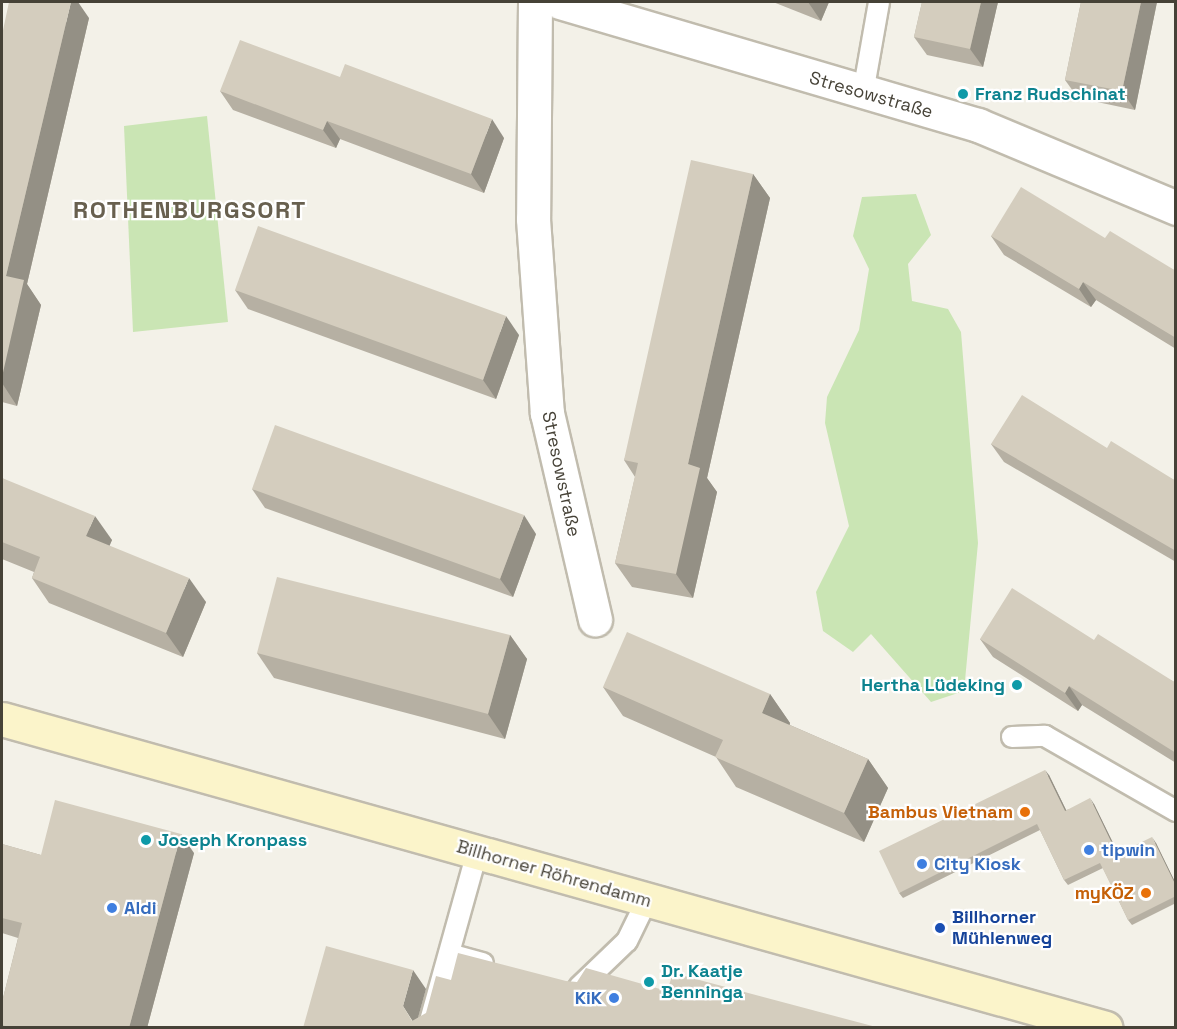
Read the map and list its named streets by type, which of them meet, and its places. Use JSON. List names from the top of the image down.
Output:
{
  "streets": {
    "street": ["Stresowstraße", "Billhorner Röhrendamm"]
  },
  "districts": ["ROTHENBURGSORT"],
  "places": [
    "Franz Rudschinat",
    "Hertha Lüdeking",
    "Bambus Vietnam",
    "Joseph Kronpass",
    "tipwin",
    "City Kiosk",
    "myKÖZ",
    "Aldi",
    "Billhorner Mühlenweg",
    "Dr. Kaatje Benninga",
    "KiK"
  ]
}
